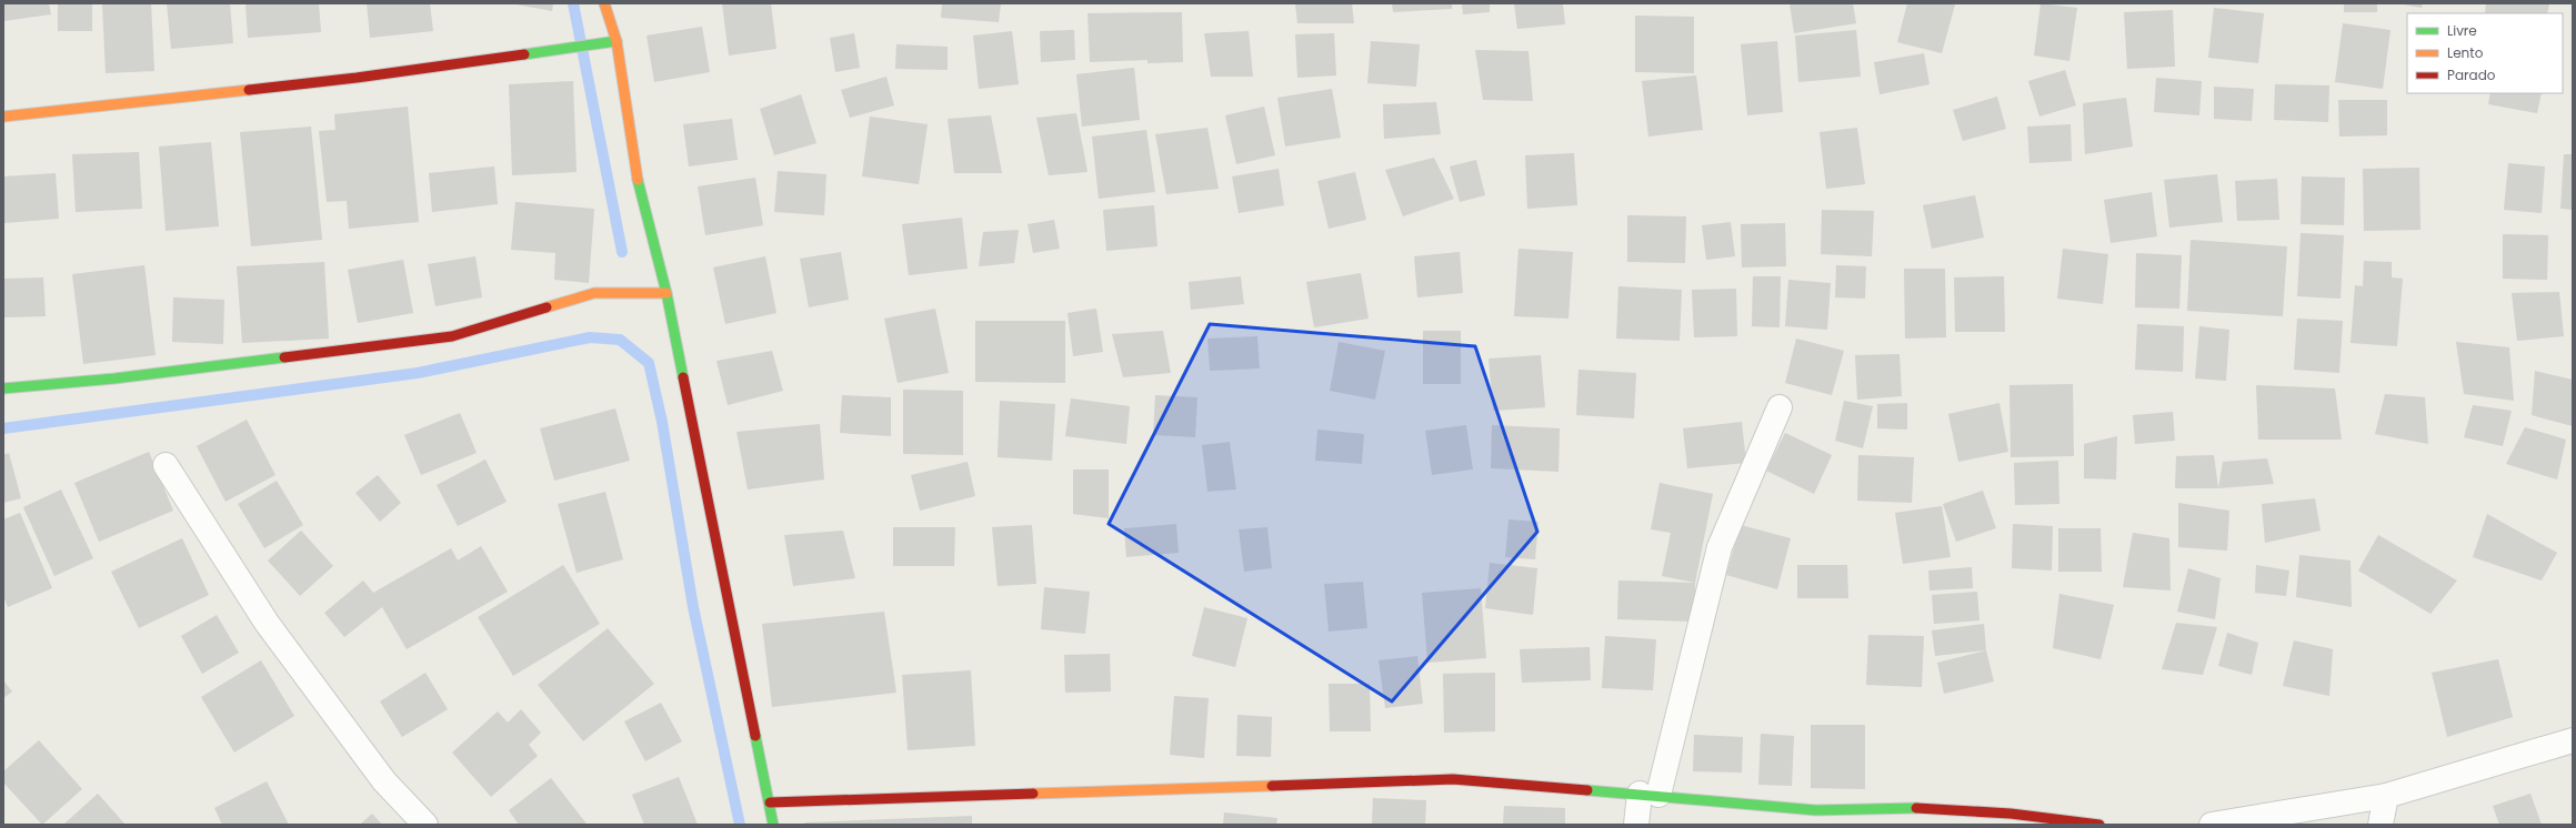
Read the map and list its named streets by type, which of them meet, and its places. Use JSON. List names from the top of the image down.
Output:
{
  "legend": ["Livre", "Lento", "Parado"]
}
